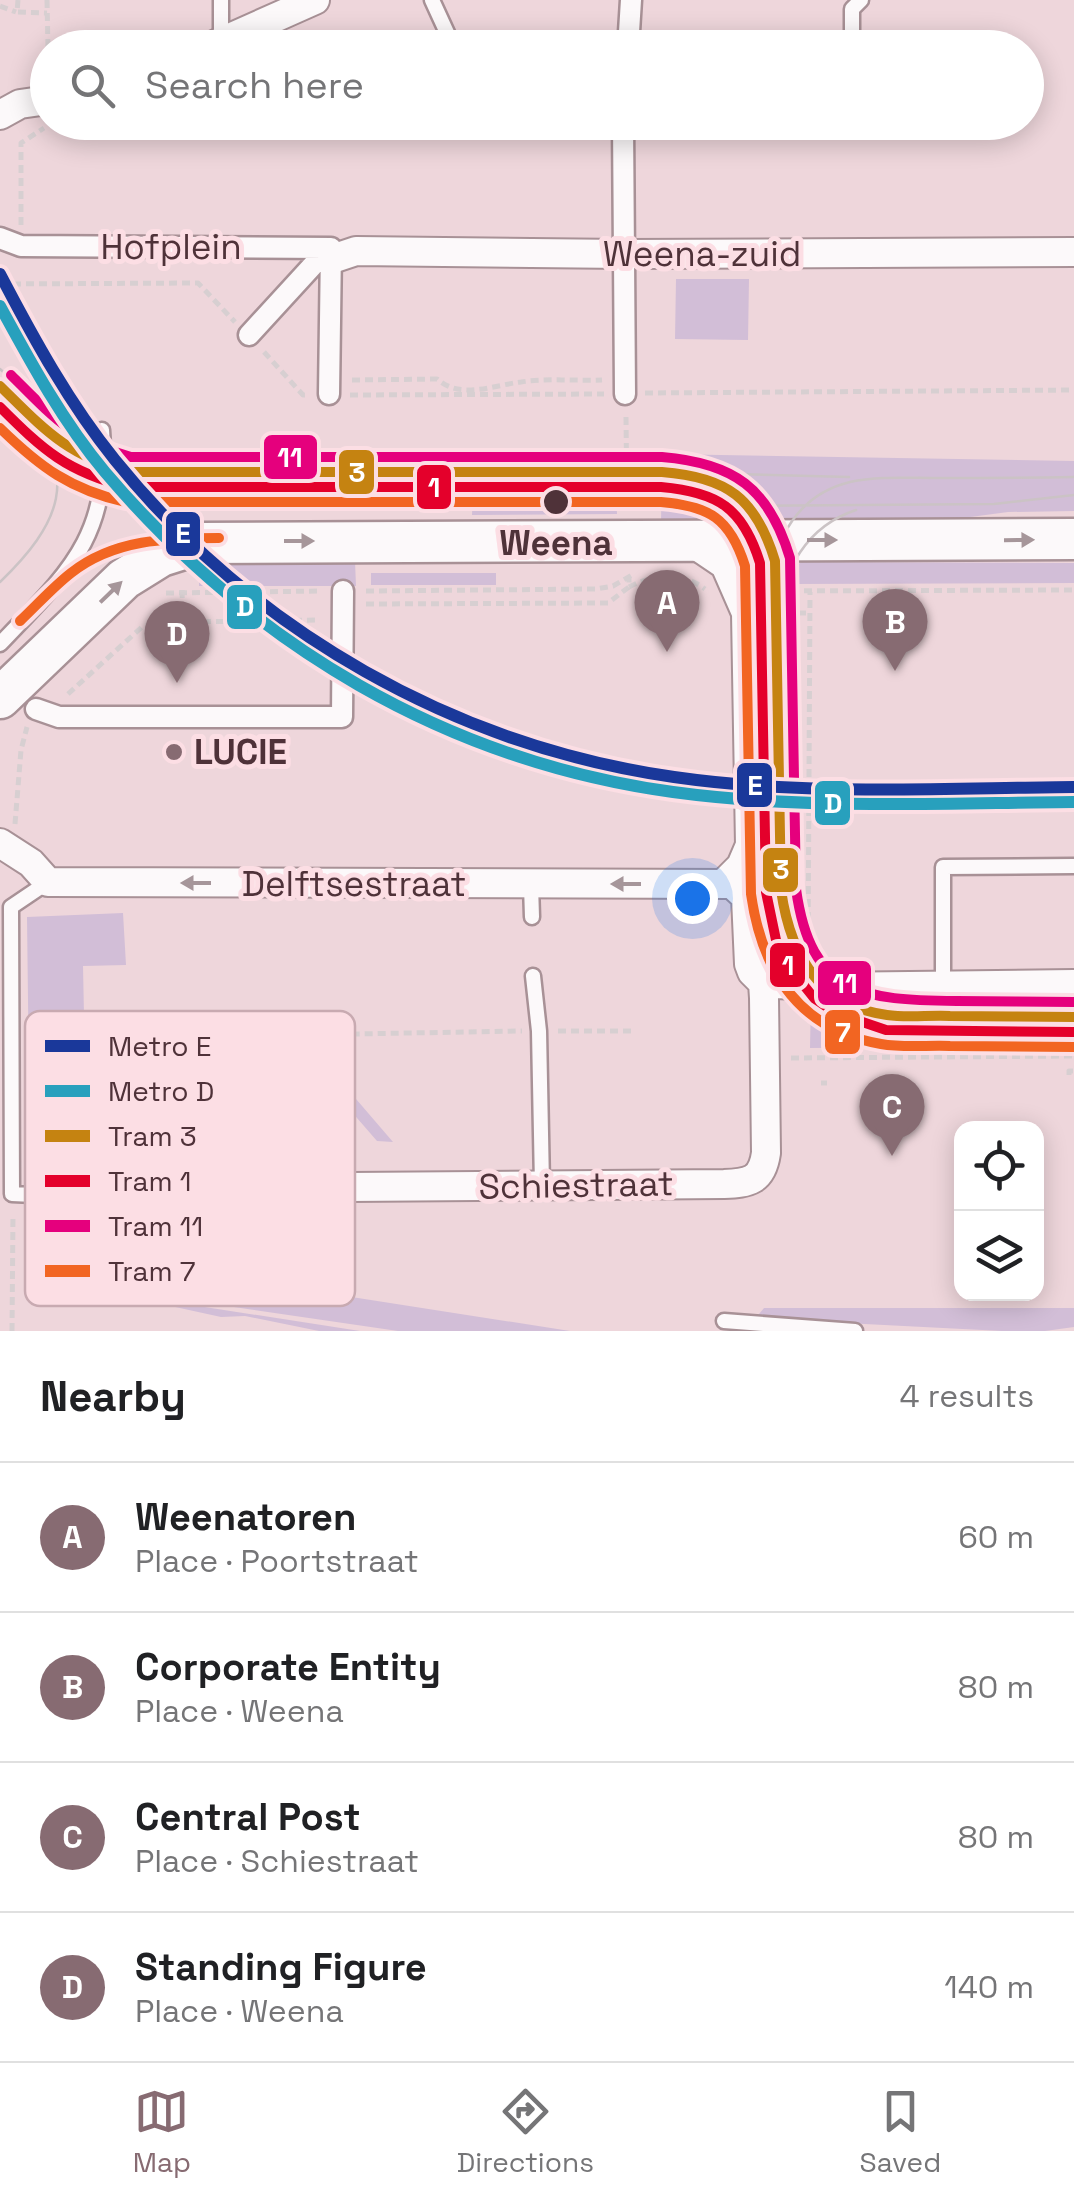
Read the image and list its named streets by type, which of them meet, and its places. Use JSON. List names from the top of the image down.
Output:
{
  "streets": {
    "street": [
      "Hofplein",
      "Weena-zuid",
      "Delftsestraat",
      "Schiestraat"
    ]
  },
  "crossings": [
    ["Hofplein", "Weena-zuid"],
    ["Delftsestraat", "Schiestraat"]
  ],
  "one_way": ["Delftsestraat"],
  "places": ["Weena", "LUCIE"],
  "lines": [
    "metro line E",
    "metro line D",
    "tram line 11",
    "tram line 3",
    "tram line 1",
    "tram line 7"
  ],
  "legend": [
    "Metro E",
    "Metro D",
    "Tram 3",
    "Tram 1",
    "Tram 11",
    "Tram 7"
  ],
  "page": {
    "search": "Search here",
    "pins": [
      "A",
      "B",
      "D",
      "C"
    ],
    "heading": ["Nearby", "4 results"],
    "list": [
      {
        "mark": "A",
        "name": "Weenatoren",
        "note": "Place · Poortstraat",
        "value": "60 m"
      },
      {
        "mark": "B",
        "name": "Corporate Entity",
        "note": "Place · Weena",
        "value": "80 m"
      },
      {
        "mark": "C",
        "name": "Central Post",
        "note": "Place · Schiestraat",
        "value": "80 m"
      },
      {
        "mark": "D",
        "name": "Standing Figure",
        "note": "Place · Weena",
        "value": "140 m"
      }
    ],
    "nav": ["Map", "Directions", "Saved"]
  }
}
